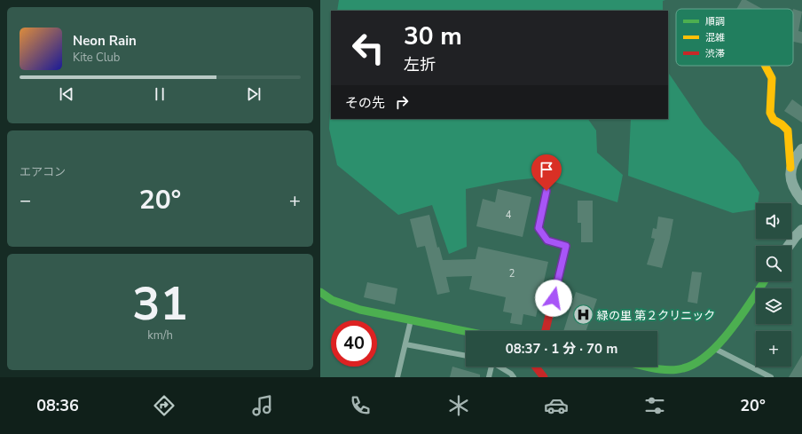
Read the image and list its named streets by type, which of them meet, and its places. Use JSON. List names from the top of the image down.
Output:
{
  "places": {
    "hospital": ["緑の里 第２クリニック"]
  },
  "house_numbers": ["4", "2"],
  "legend": ["順調", "混雑", "渋滞"],
  "page": {
    "turn": ["30 m", "左折"],
    "song": ["Neon Rain", "Kite Club"],
    "then": "その先",
    "tile": [
      "エアコン",
      ["31", "km/h"]
    ],
    "heat": ["−", "20°", "+"],
    "map_buttons": "+",
    "limit": "40",
    "trip": "08:37 · 1 分 · 70 m",
    "tabs": ["08:36", "20°"]
  }
}
